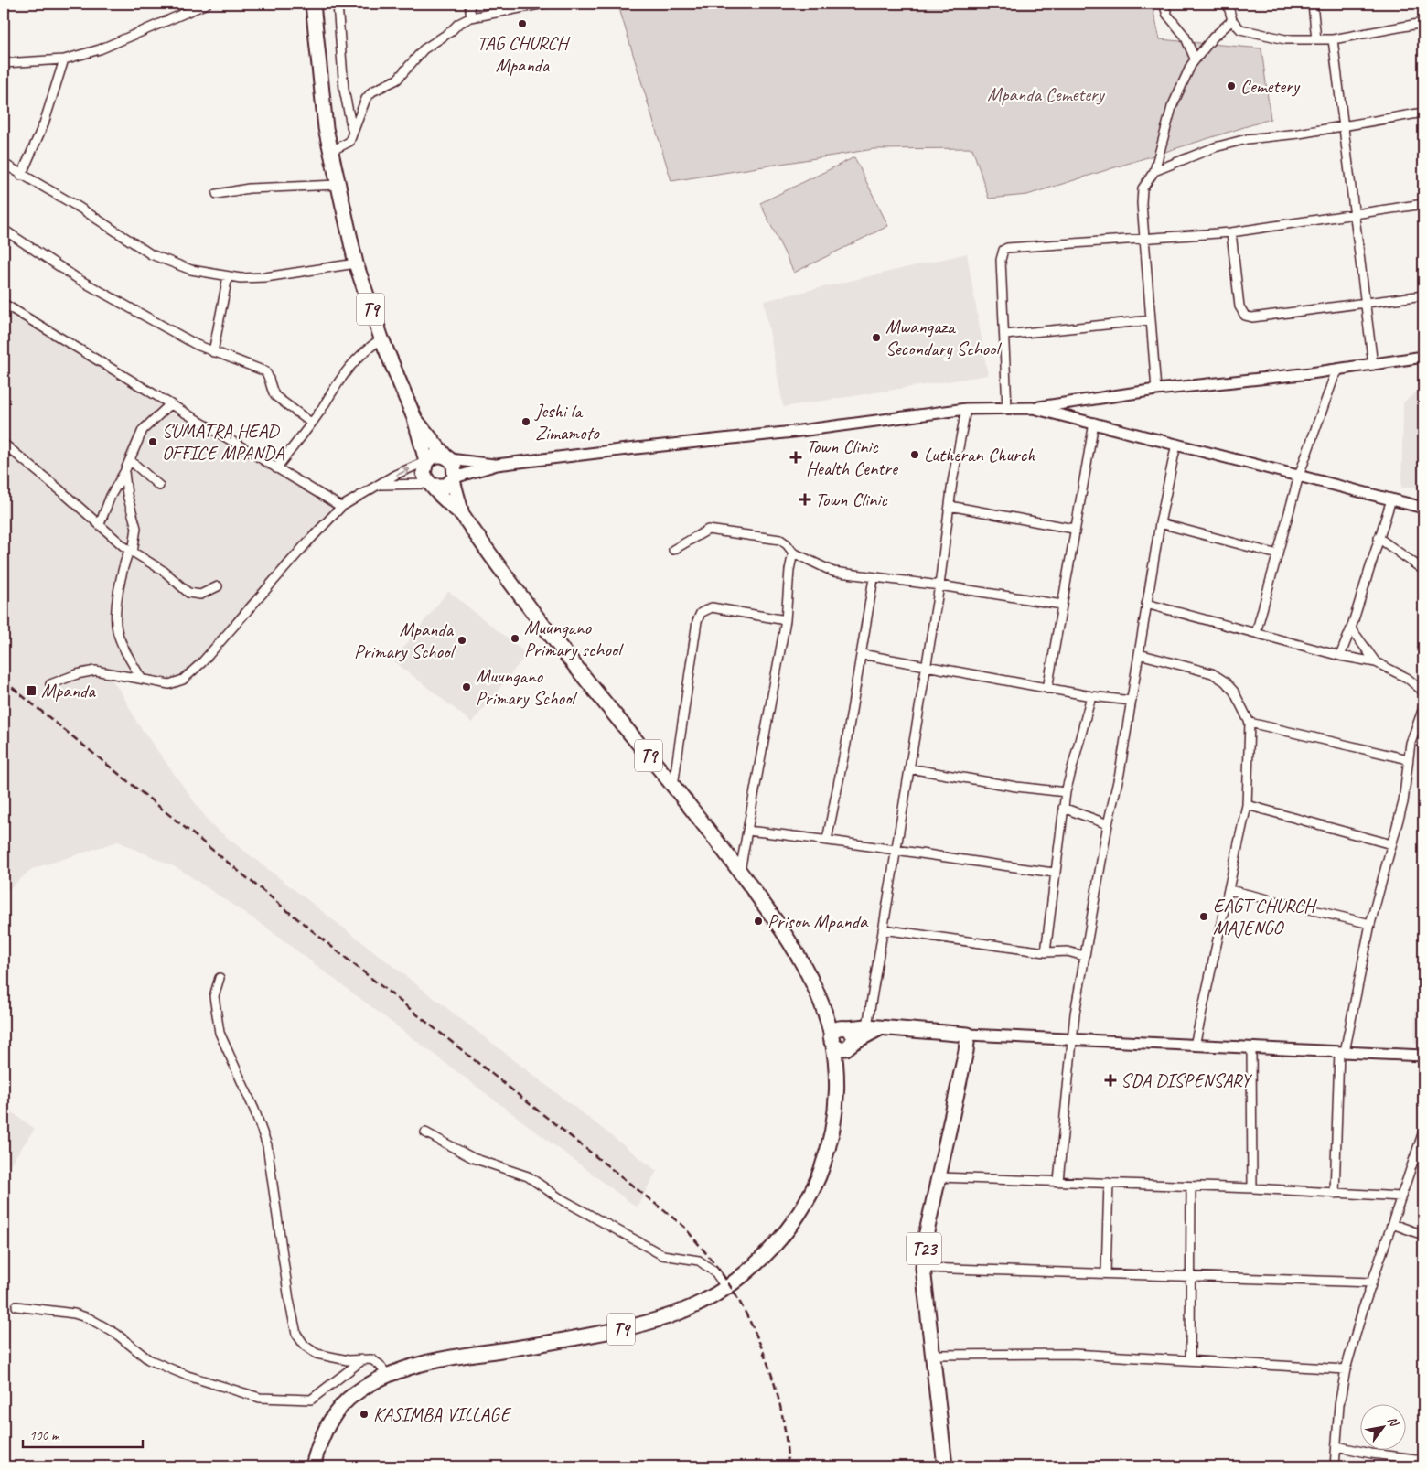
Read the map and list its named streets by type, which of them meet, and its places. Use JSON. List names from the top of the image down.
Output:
{
  "streets": {
    "main road": ["T9", "T23"]
  },
  "parks": ["Mpanda Cemetery"],
  "places": {
    "other": [
      "TAG CHURCH Mpanda",
      "Cemetery",
      "Mwangaza Secondary School",
      "Jeshi la Zimamoto",
      "SUMATRA HEAD OFFICE MPANDA",
      "Lutheran Church",
      "Muungano Primary school",
      "Mpanda Primary School",
      "Muungano Primary School",
      "EAGT CHURCH MAJENGO",
      "Prison Mpanda",
      "KASIMBA VILLAGE"
    ],
    "health": ["Town Clinic Health Centre", "Town Clinic", "SDA DISPENSARY"],
    "transit": ["Mpanda"]
  },
  "scale_bar": "100 m",
  "north": "top right"
}
